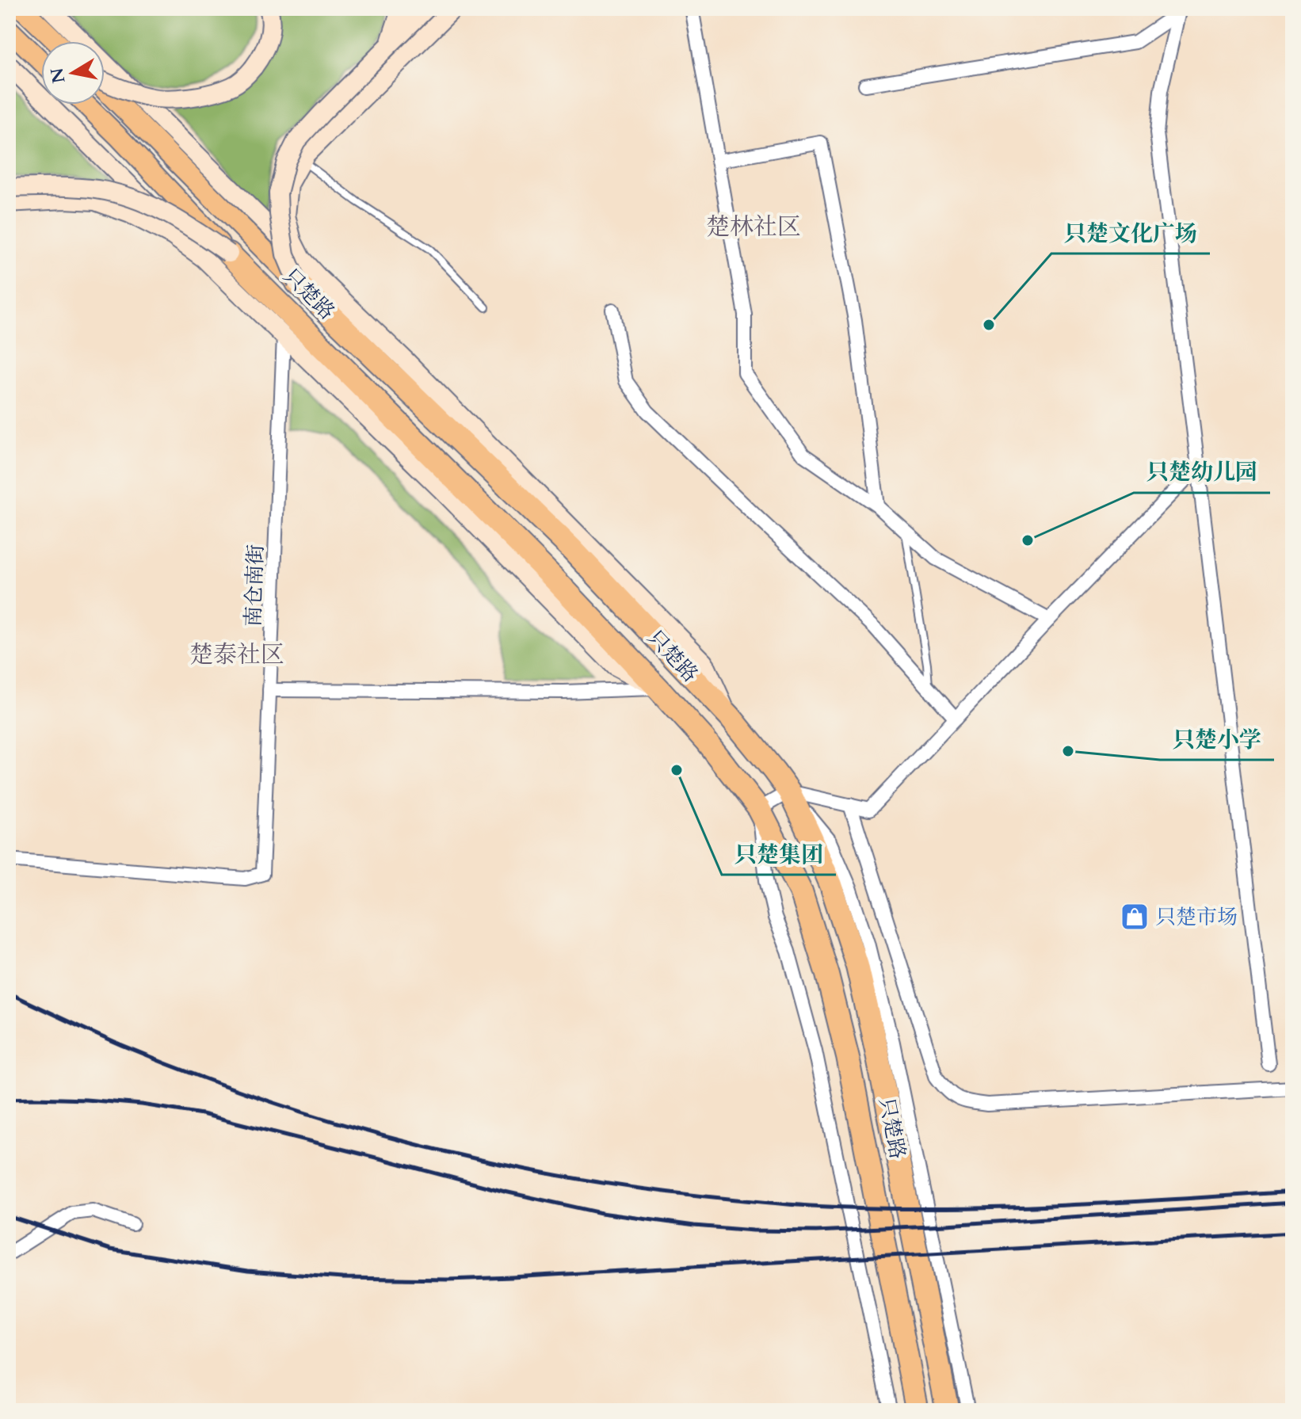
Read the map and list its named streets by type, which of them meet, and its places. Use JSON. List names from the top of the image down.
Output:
{
  "streets": {
    "highway": ["只楚路"],
    "street": ["南仓南街"]
  },
  "districts": ["楚林社区", "楚泰社区"],
  "places": {
    "other": [
      "只楚文化广场",
      "只楚幼儿园",
      "只楚小学",
      "只楚集团"
    ],
    "shop": ["只楚市场"]
  },
  "north": "left"
}
